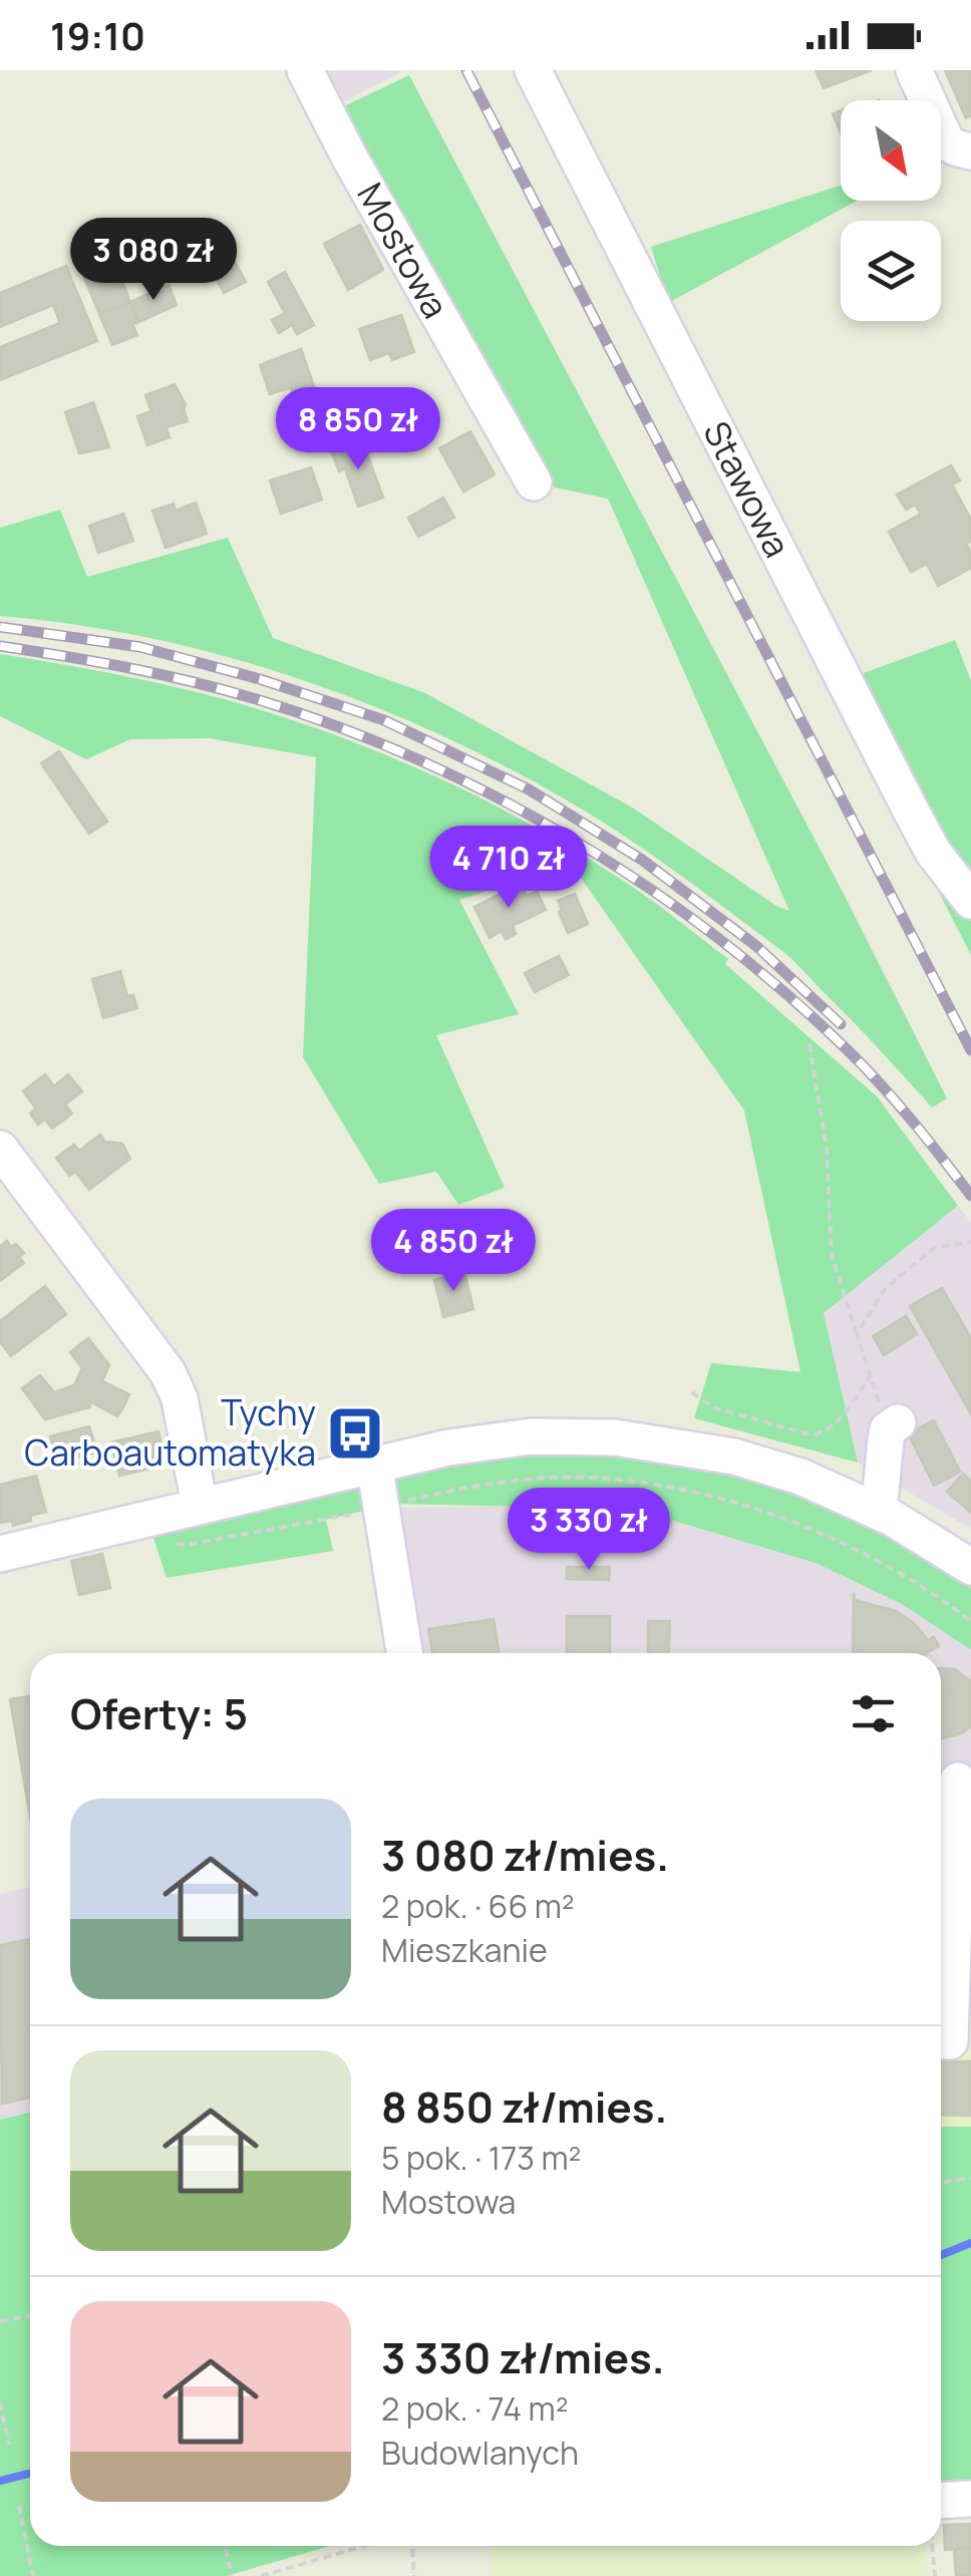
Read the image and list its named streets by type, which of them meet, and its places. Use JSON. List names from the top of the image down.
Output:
{
  "streets": {
    "street": ["Mostowa", "Stawowa"]
  },
  "places": {
    "bus stop": ["Tychy Carboautomatyka"]
  },
  "north": "bottom right",
  "page": {
    "status": "19:10",
    "price": [
      "3 080 zł",
      "8 850 zł",
      "4 710 zł",
      "4 850 zł",
      "3 330 zł"
    ],
    "heading": "Oferty: 5",
    "list": [
      {
        "name": "3 080 zł/mies.",
        "note": "2 pok. · 66 m² · Mieszkanie"
      },
      {
        "name": "8 850 zł/mies.",
        "note": "5 pok. · 173 m² · Mostowa"
      },
      {
        "name": "3 330 zł/mies.",
        "note": "2 pok. · 74 m² · Budowlanych"
      }
    ]
  }
}
